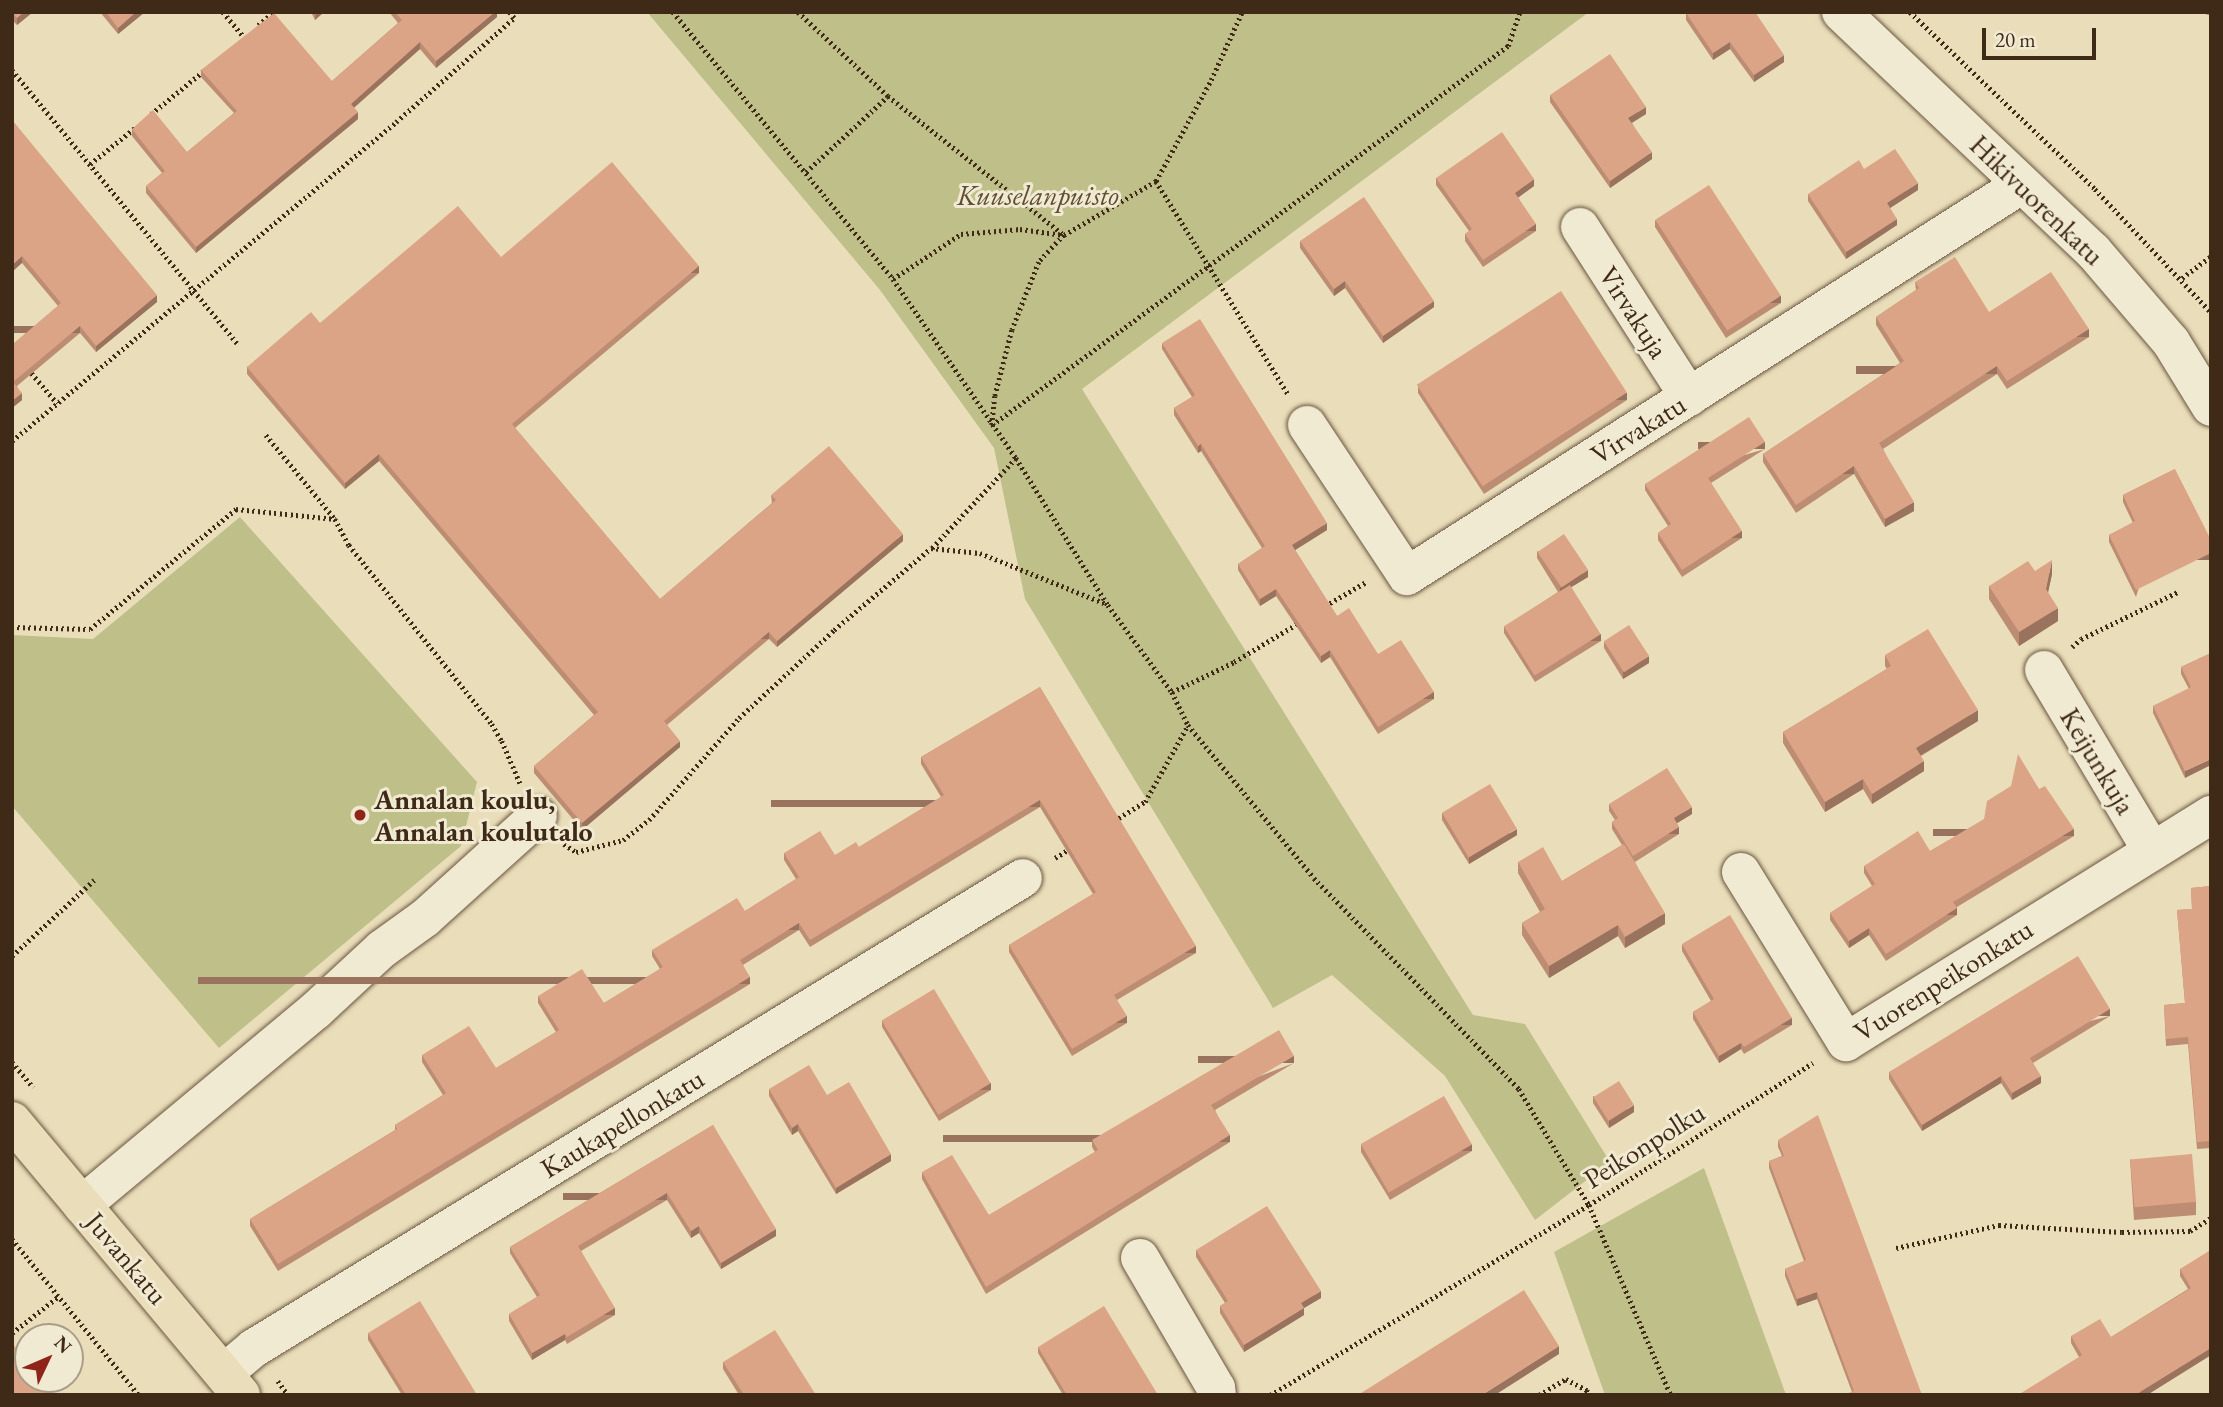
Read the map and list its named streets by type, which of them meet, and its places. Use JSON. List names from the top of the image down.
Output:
{
  "streets": {
    "main road": ["Juvankatu"],
    "street": [
      "Hikivuorenkatu",
      "Virvakuja",
      "Virvakatu",
      "Keijunkuja",
      "Vuorenpeikonkatu",
      "Kaukapellonkatu"
    ],
    "path": ["Peikonpolku"]
  },
  "crossings": [
    ["Hikivuorenkatu", "Virvakatu"],
    ["Virvakuja", "Virvakatu"],
    ["Keijunkuja", "Vuorenpeikonkatu"],
    ["Vuorenpeikonkatu", "Peikonpolku"],
    ["Kaukapellonkatu", "Juvankatu"]
  ],
  "parks": ["Kuuselanpuisto"],
  "places": ["Annalan koulu, Annalan koulutalo"],
  "scale_bar": "20 m",
  "north": "top right"
}
